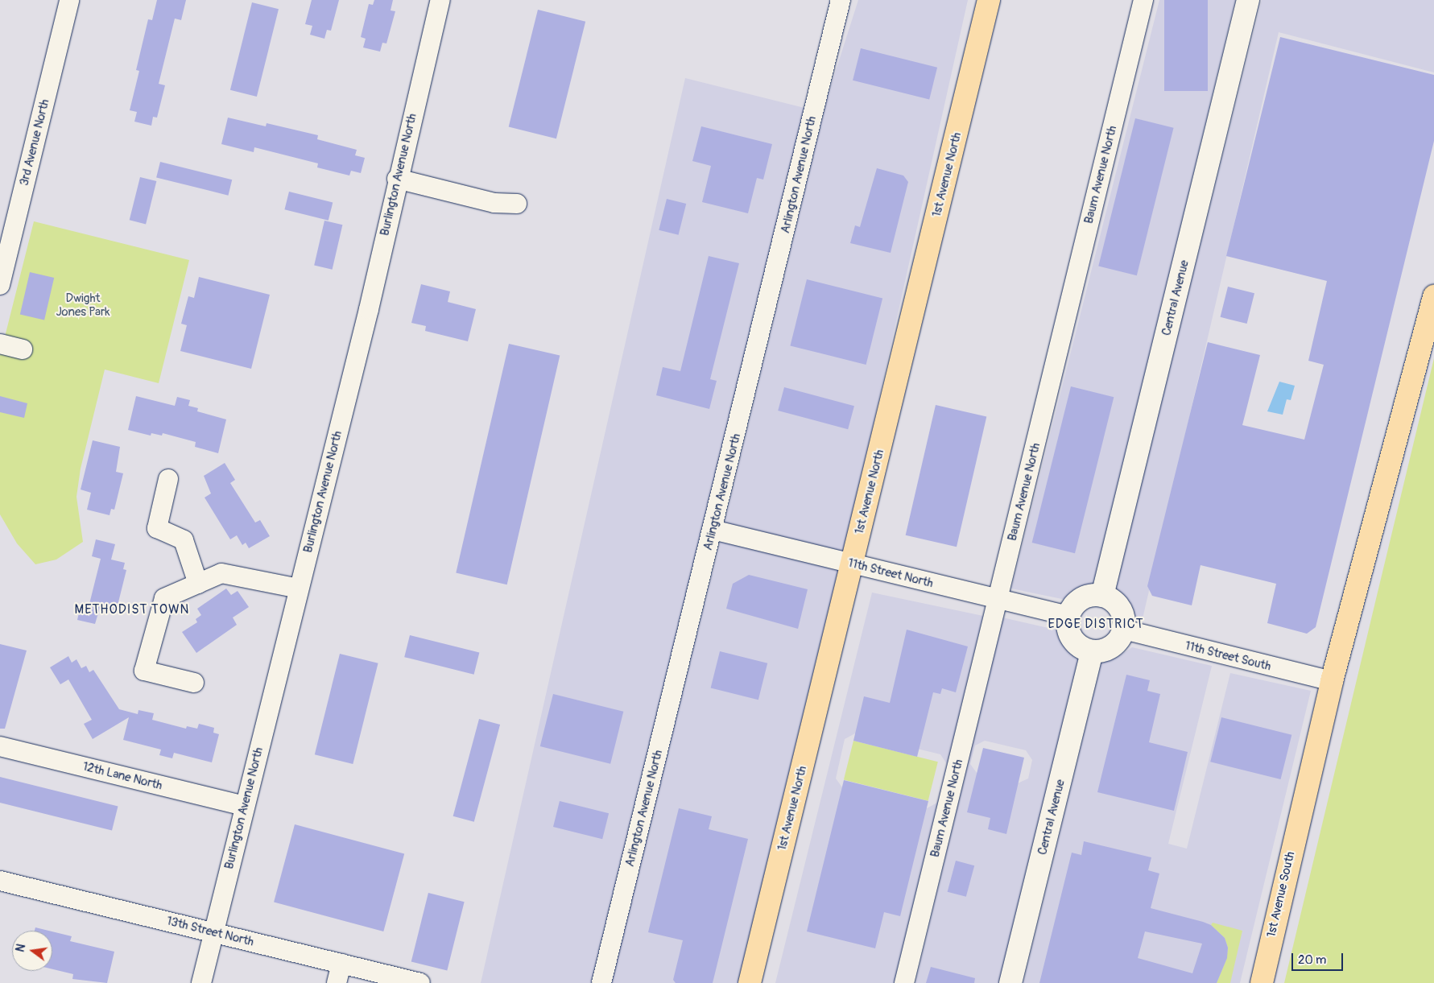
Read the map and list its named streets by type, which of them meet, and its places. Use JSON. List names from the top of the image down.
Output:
{
  "streets": {
    "main road": ["1st Avenue North", "1st Avenue South"],
    "street": [
      "3rd Avenue North",
      "Burlington Avenue North",
      "Arlington Avenue North",
      "Baum Avenue North",
      "Central Avenue",
      "11th Street North",
      "11th Street South",
      "12th Lane North",
      "13th Street North"
    ]
  },
  "crossings": [
    ["Burlington Avenue North", "12th Lane North"],
    ["Burlington Avenue North", "13th Street North"],
    ["Arlington Avenue North", "11th Street North"],
    ["1st Avenue North", "11th Street North"],
    ["Baum Avenue North", "11th Street North"],
    ["Central Avenue", "11th Street North"],
    ["Central Avenue", "11th Street South"],
    ["11th Street North", "11th Street South"],
    ["11th Street South", "1st Avenue South"]
  ],
  "districts": ["METHODIST TOWN", "EDGE DISTRICT"],
  "parks": ["Dwight Jones Park"],
  "scale_bar": "20 m",
  "north": "left"
}
